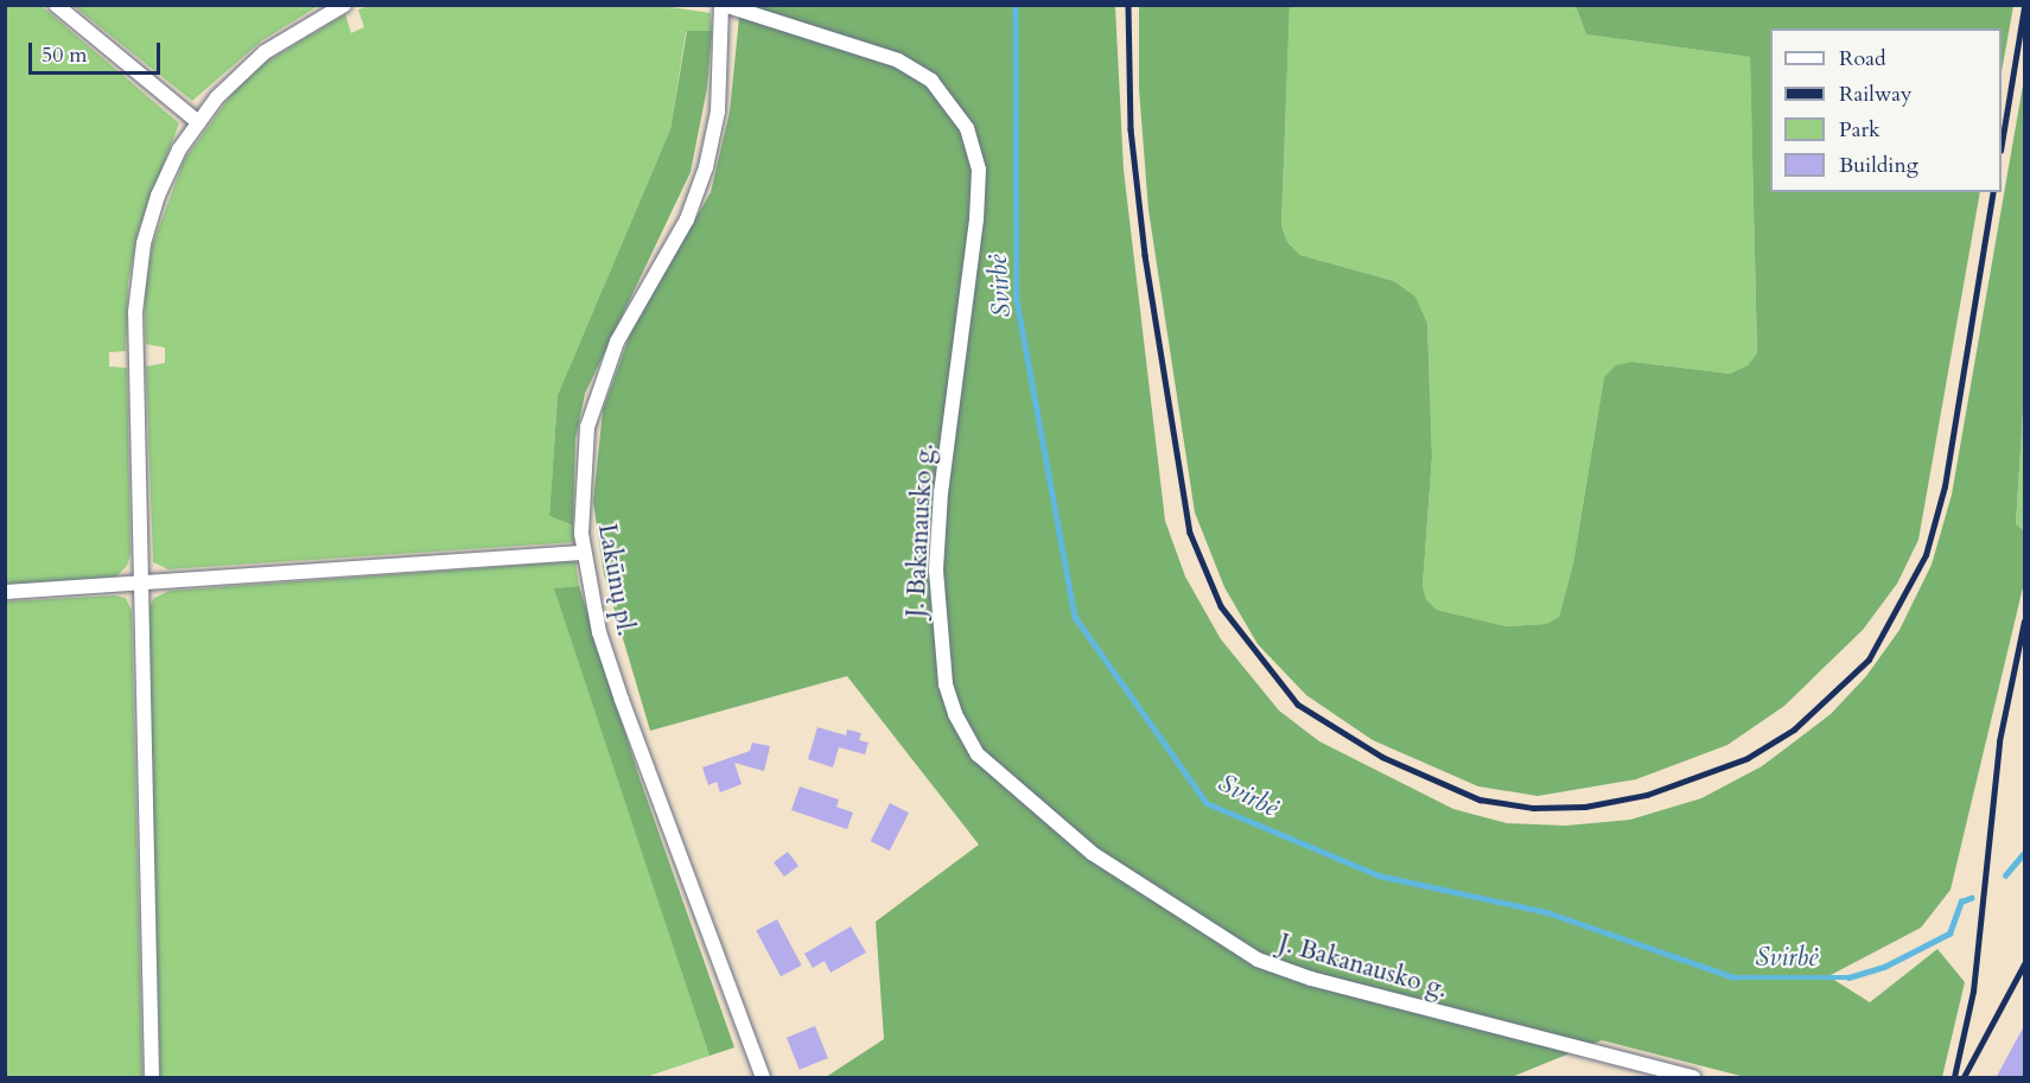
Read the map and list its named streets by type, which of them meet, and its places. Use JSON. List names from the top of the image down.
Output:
{
  "streets": {
    "street": ["J. Bakanausko g.", "Lakūnų pl."]
  },
  "crossings": [
    ["J. Bakanausko g.", "Lakūnų pl."]
  ],
  "water": ["Svirbė"],
  "legend": [
    "Road",
    "Railway",
    "Park",
    "Building"
  ],
  "scale_bar": "50 m"
}
